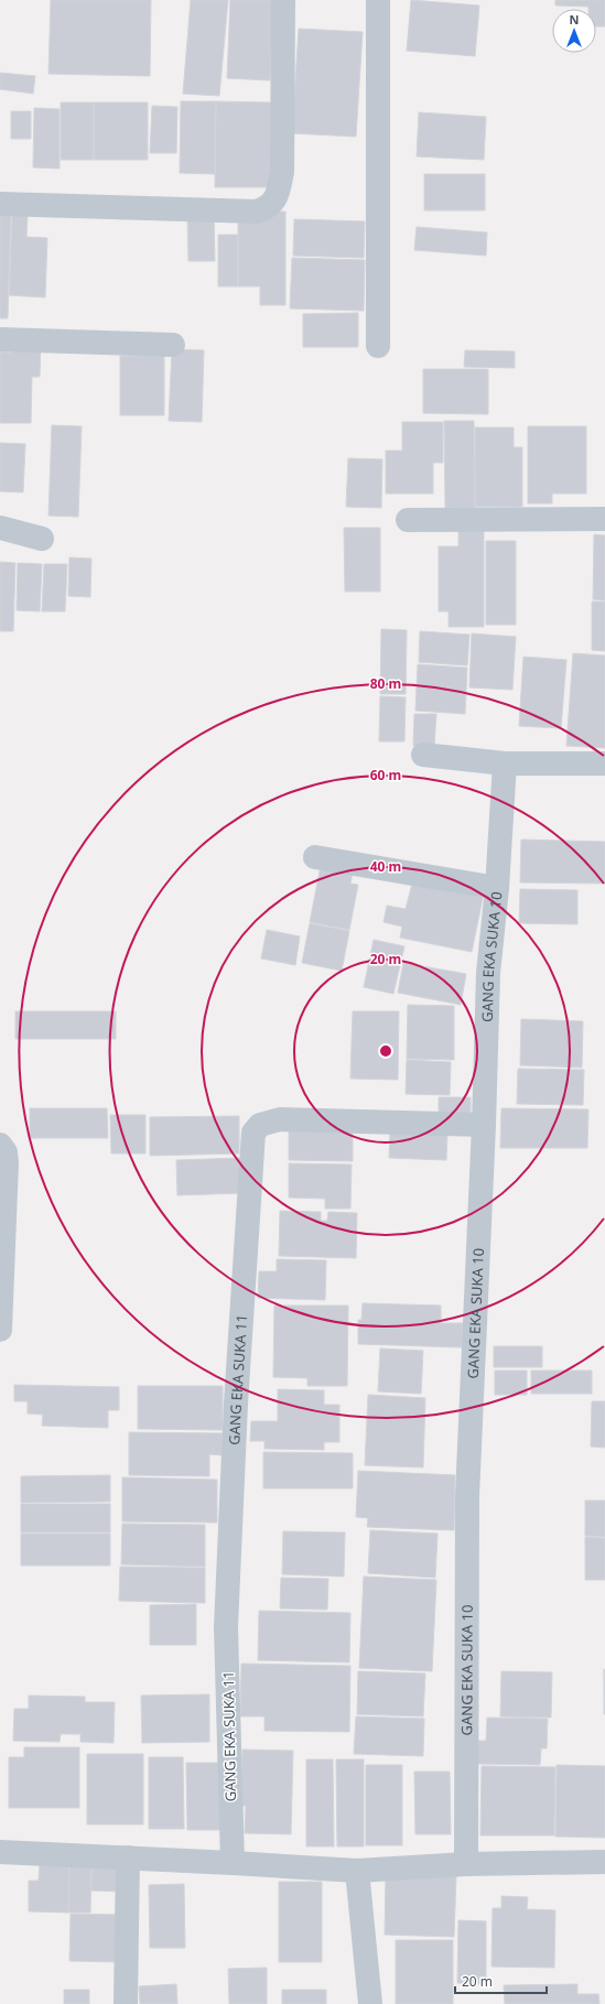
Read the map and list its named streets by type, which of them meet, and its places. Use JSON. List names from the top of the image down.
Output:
{
  "streets": {
    "street": ["GANG EKA SUKA 10", "GANG EKA SUKA 11"]
  },
  "crossings": [
    ["GANG EKA SUKA 10", "GANG EKA SUKA 11"]
  ],
  "scale_bar": "20 m",
  "north": "top",
  "rings": [
    "80 m",
    "60 m",
    "40 m",
    "20 m"
  ]
}
